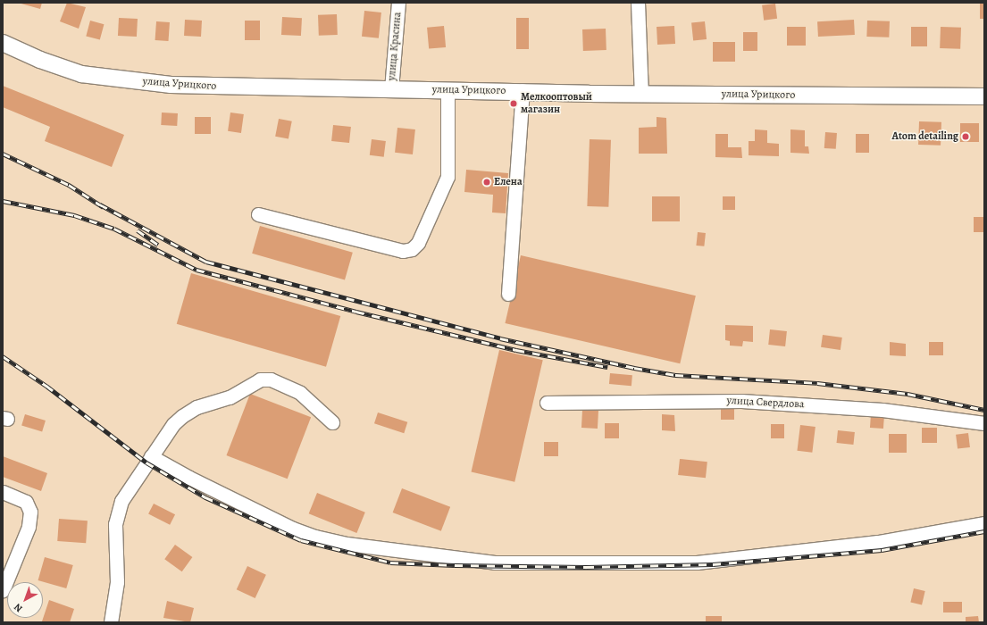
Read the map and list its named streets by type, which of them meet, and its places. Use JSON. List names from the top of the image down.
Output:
{
  "streets": {
    "main road": ["улица Урицкого"],
    "street": ["улица Красина", "улица Свердлова"]
  },
  "crossings": [
    ["улица Красина", "улица Урицкого"]
  ],
  "places": ["Мелкооптовый магазин", "Atom detailing", "Елена"],
  "north": "bottom left"
}
